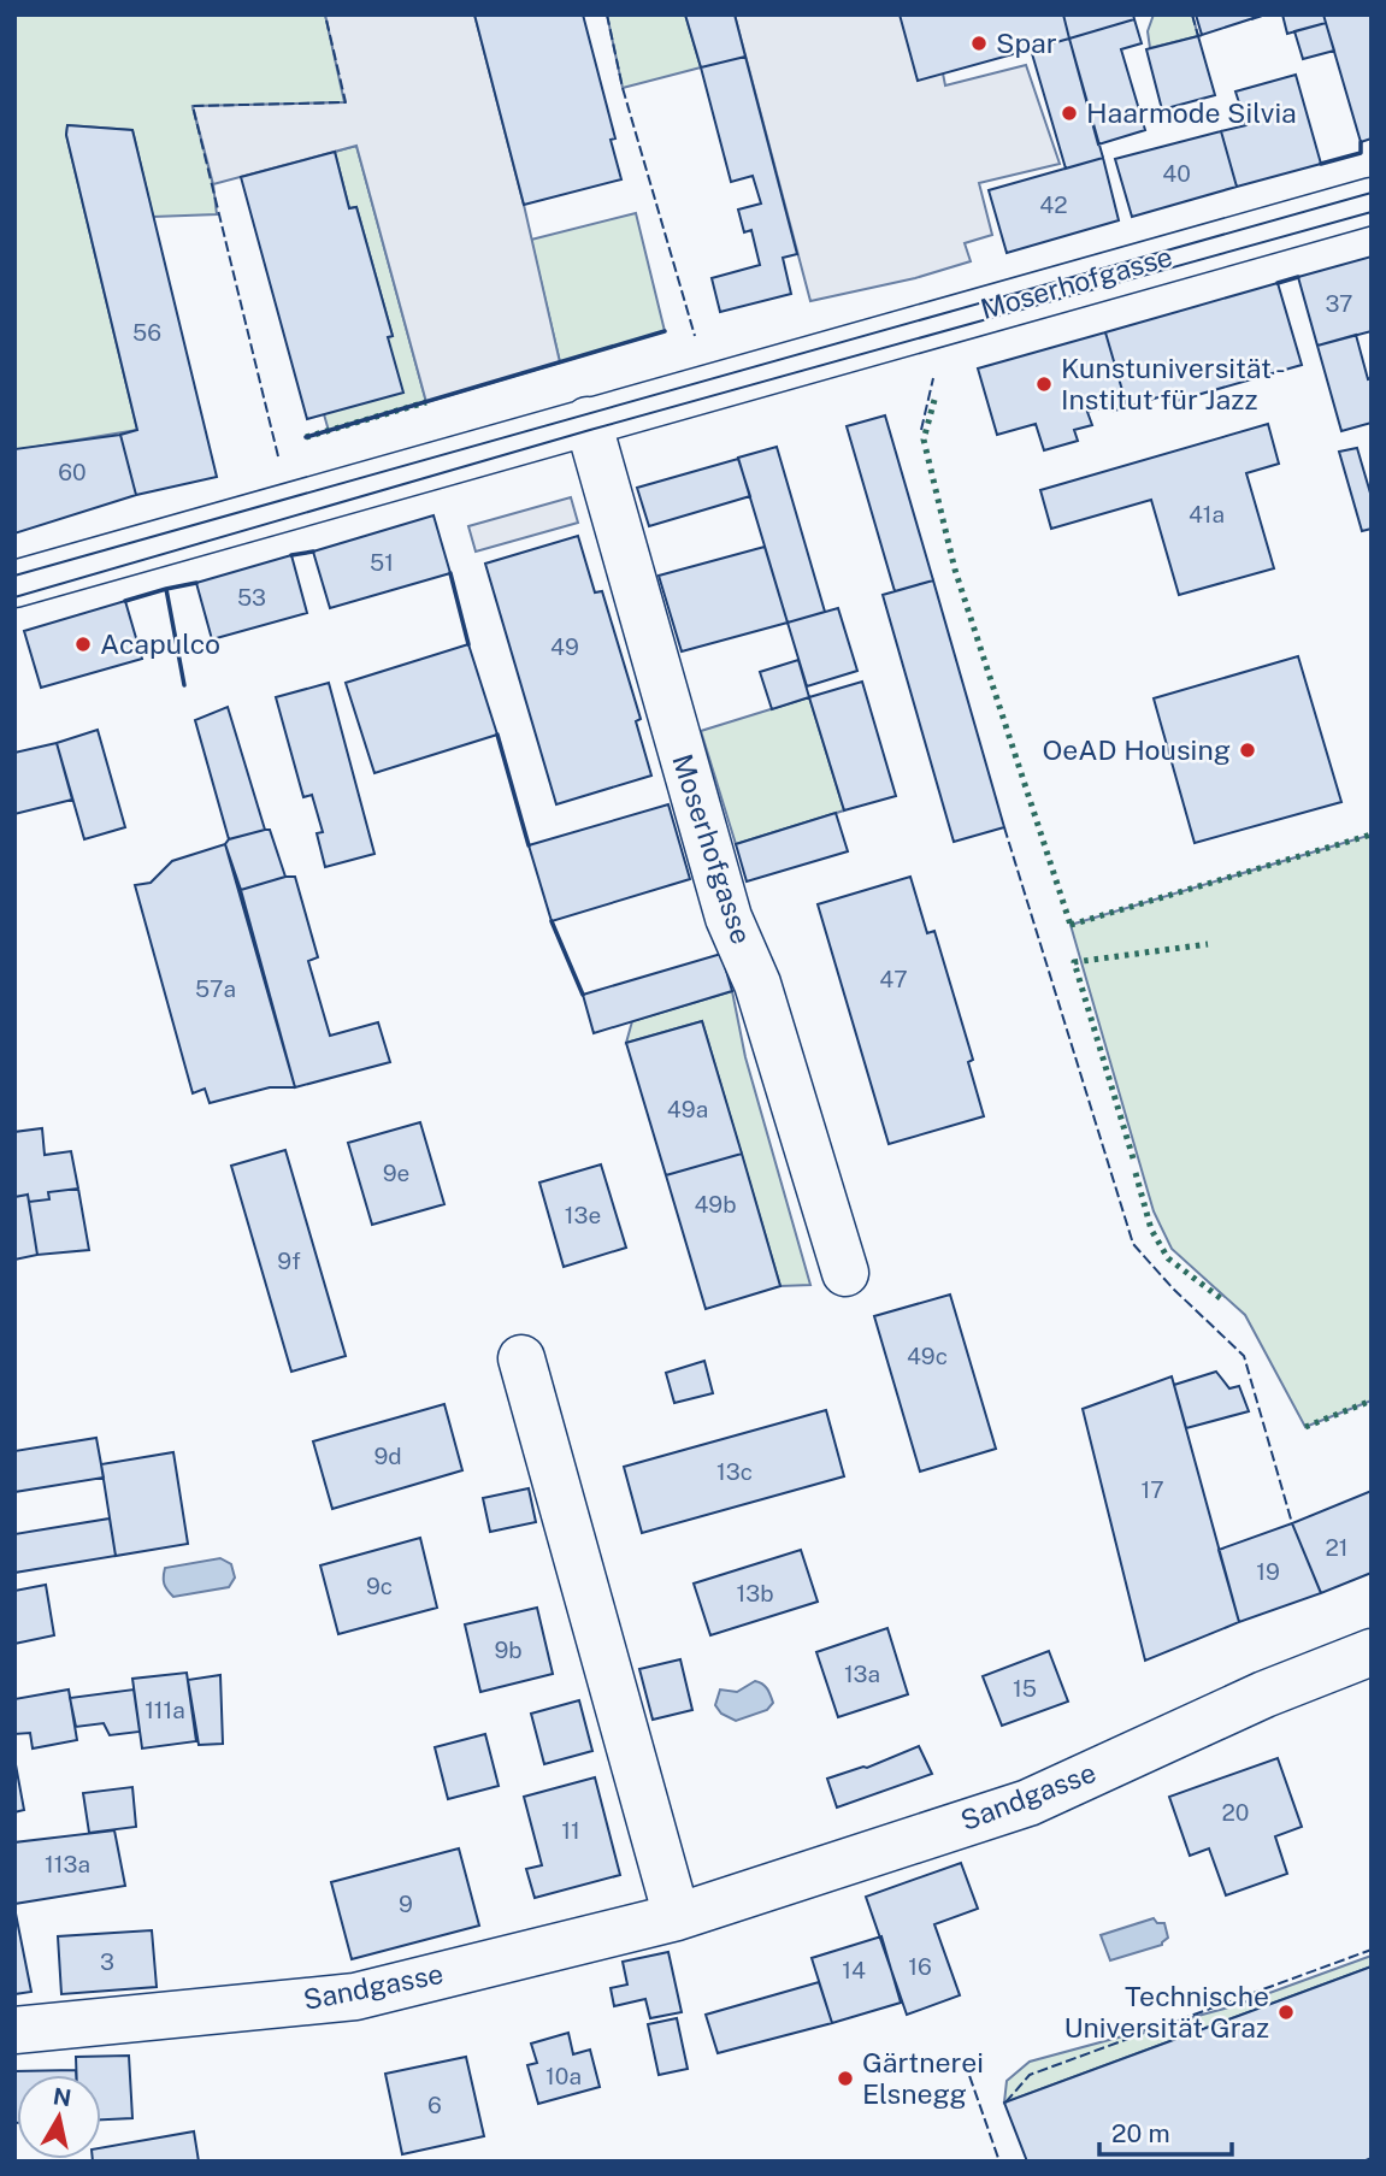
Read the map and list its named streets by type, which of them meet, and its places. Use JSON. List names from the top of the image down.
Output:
{
  "streets": {
    "street": ["Moserhofgasse", "Sandgasse"]
  },
  "places": [
    "Spar",
    "Haarmode Silvia",
    "Kunstuniversität - Institut für Jazz",
    "Acapulco",
    "OeAD Housing",
    "Technische Universität Graz",
    "Gärtnerei Elsnegg"
  ],
  "house_numbers": [
    "40",
    "42",
    "37",
    "56",
    "60",
    "41a",
    "51",
    "53",
    "49",
    "47",
    "57a",
    "49a",
    "9e",
    "49b",
    "13e",
    "9f",
    "49c",
    "9d",
    "13c",
    "17",
    "21",
    "19",
    "9c",
    "13b",
    "9b",
    "13a",
    "15",
    "111a",
    "20",
    "11",
    "113a",
    "9",
    "3",
    "16",
    "14",
    "10a",
    "6"
  ],
  "scale_bar": "20 m",
  "north": "top"
}
